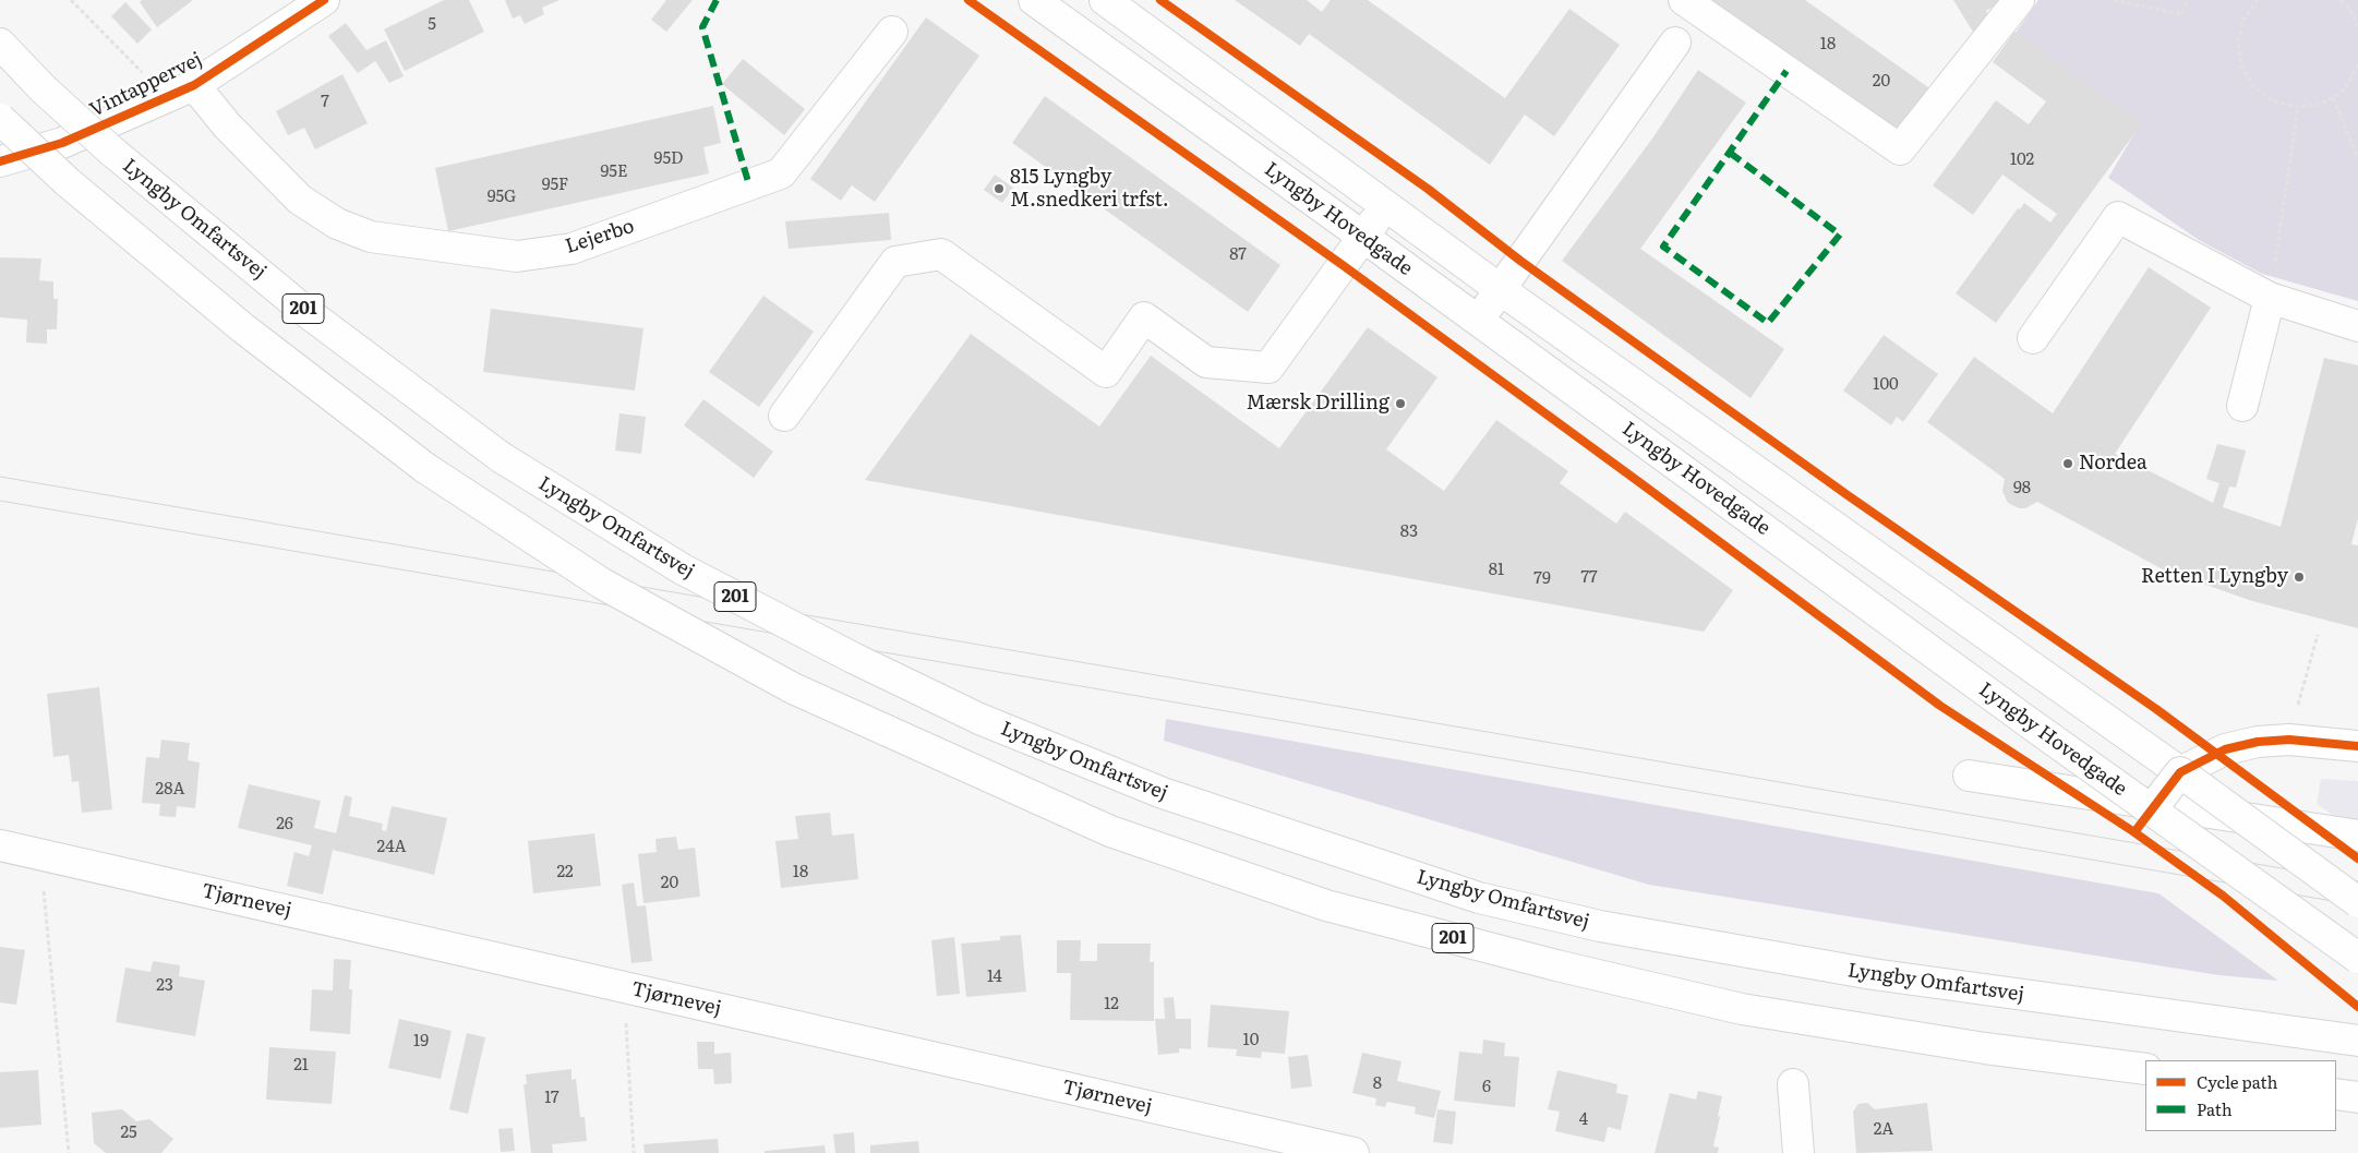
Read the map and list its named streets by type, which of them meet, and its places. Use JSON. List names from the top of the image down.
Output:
{
  "streets": {
    "main road": [
      "Vintappervej",
      "Lyngby Omfartsvej",
      "Lyngby Hovedgade",
      "Lejerbo",
      "201",
      "Tjørnevej"
    ]
  },
  "crossings": [
    ["Vintappervej", "Lejerbo"]
  ],
  "places": [
    "815 Lyngby M.snedkeri trfst.",
    "Mærsk Drilling",
    "Nordea",
    "Retten I Lyngby"
  ],
  "house_numbers": [
    "5",
    "18",
    "20",
    "7",
    "95D",
    "102",
    "95E",
    "95F",
    "95G",
    "87",
    "100",
    "98",
    "83",
    "81",
    "77",
    "79",
    "28A",
    "26",
    "24A",
    "22",
    "18",
    "20",
    "14",
    "23",
    "12",
    "10",
    "19",
    "21",
    "8",
    "6",
    "17",
    "4",
    "2A",
    "25"
  ],
  "legend": ["Cycle path", "Path"]
}
